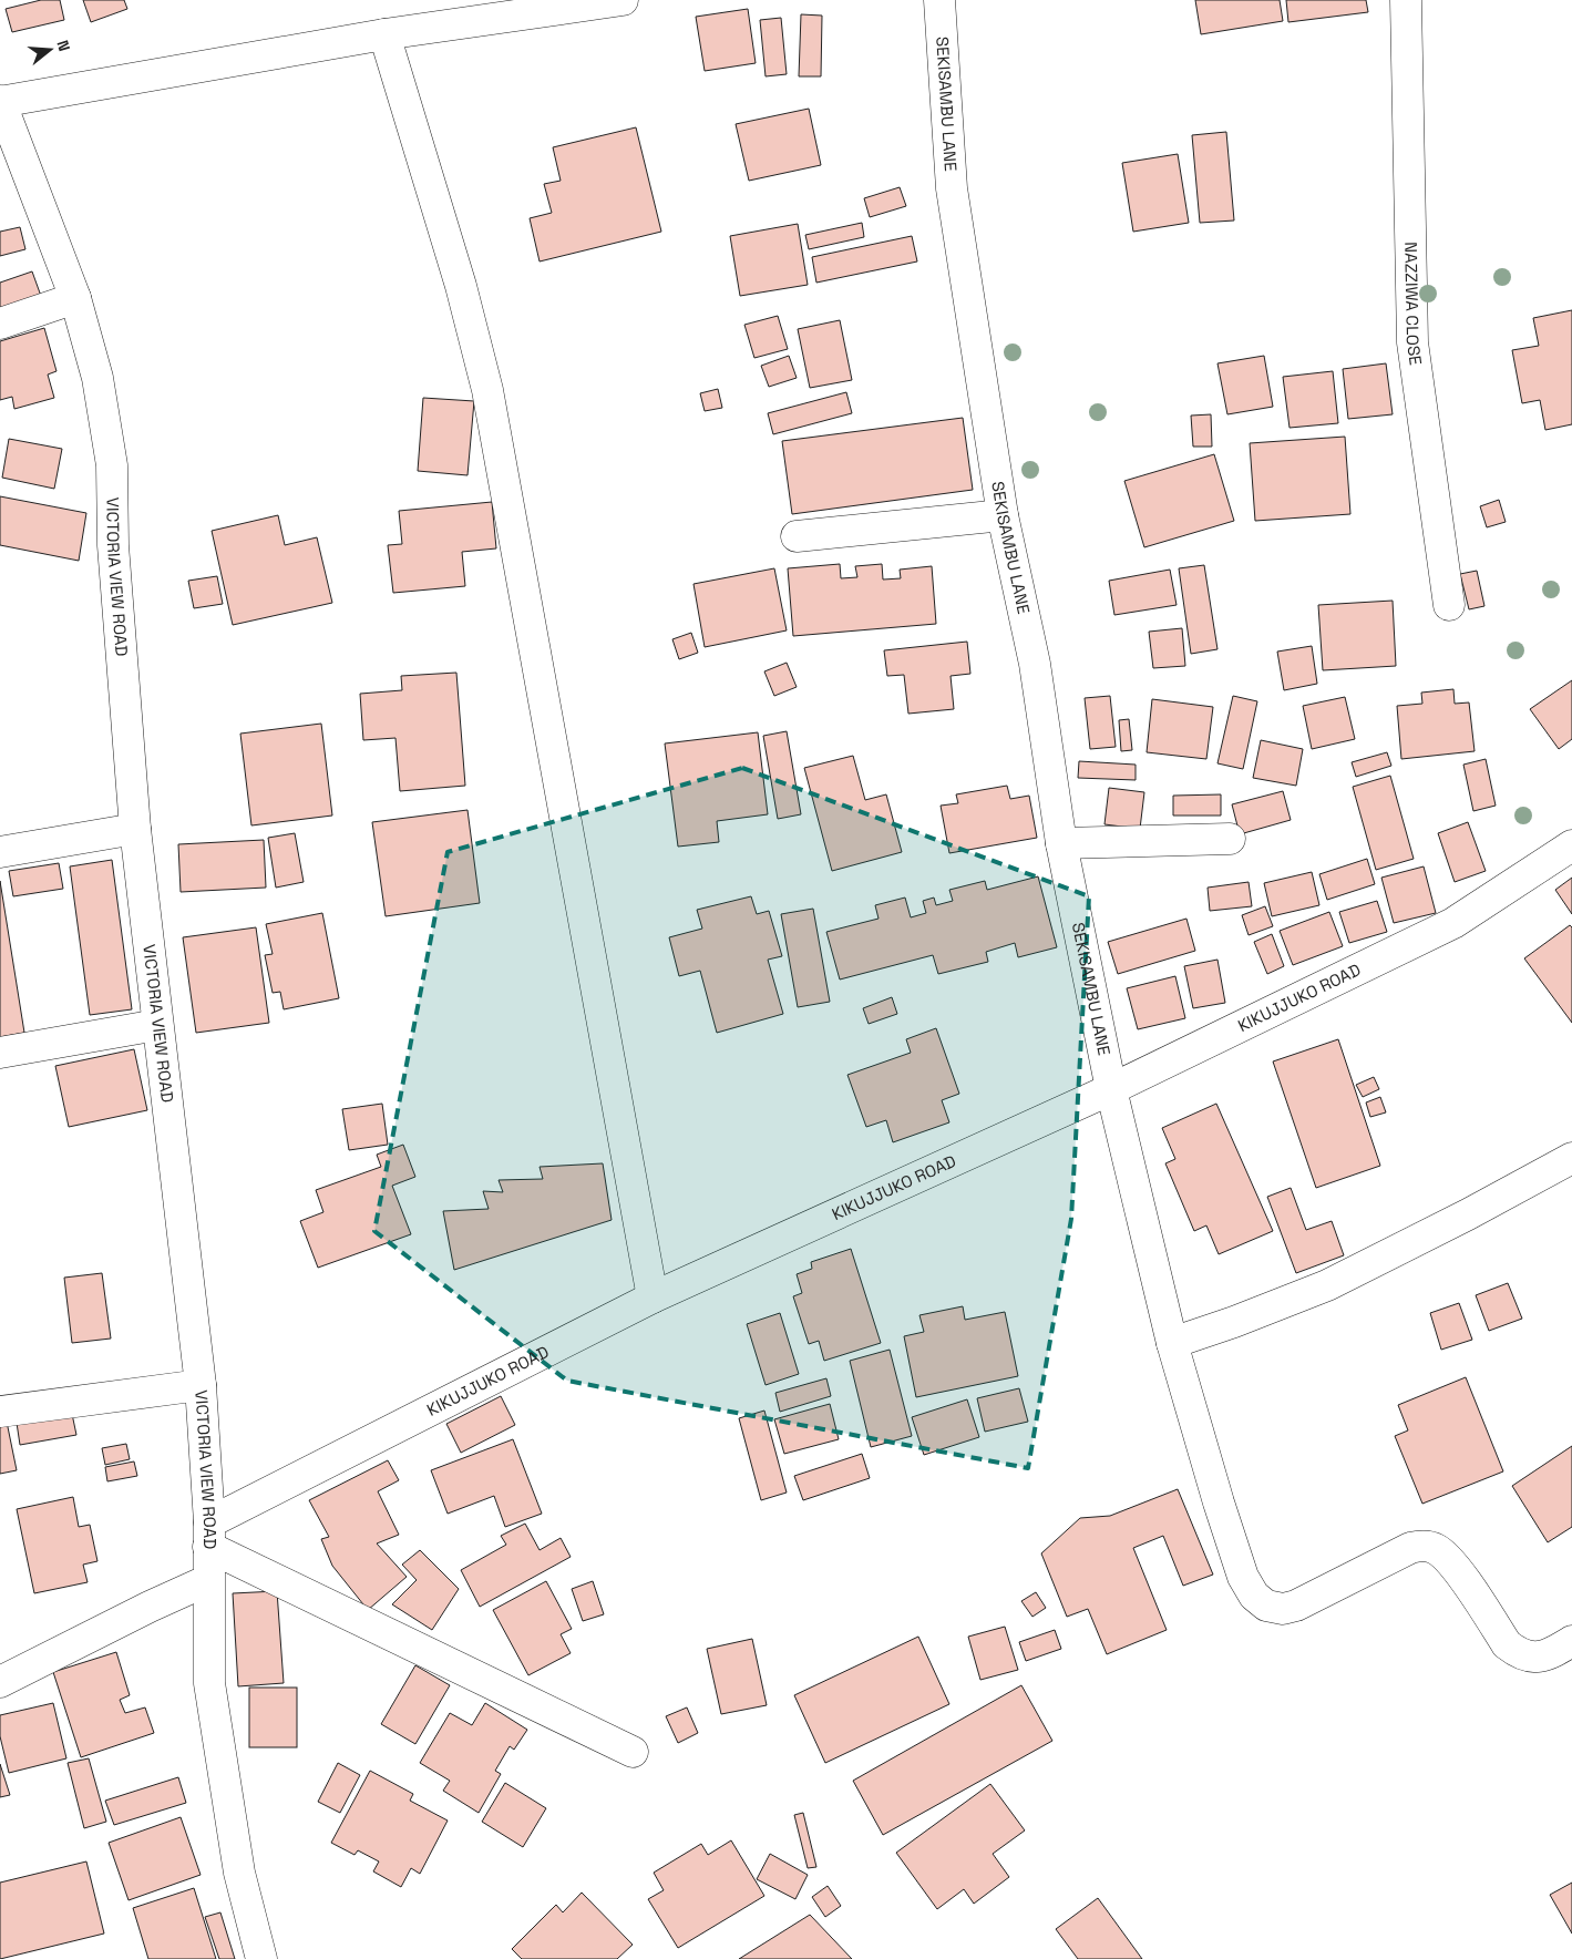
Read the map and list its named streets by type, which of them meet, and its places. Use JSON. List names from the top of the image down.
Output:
{
  "streets": {
    "street": [
      "SEKISAMBU LANE",
      "NAZZIWA CLOSE",
      "VICTORIA VIEW ROAD",
      "KIKUJJUKO ROAD"
    ]
  },
  "crossings": [
    ["SEKISAMBU LANE", "KIKUJJUKO ROAD"],
    ["VICTORIA VIEW ROAD", "KIKUJJUKO ROAD"]
  ],
  "north": "right"
}
